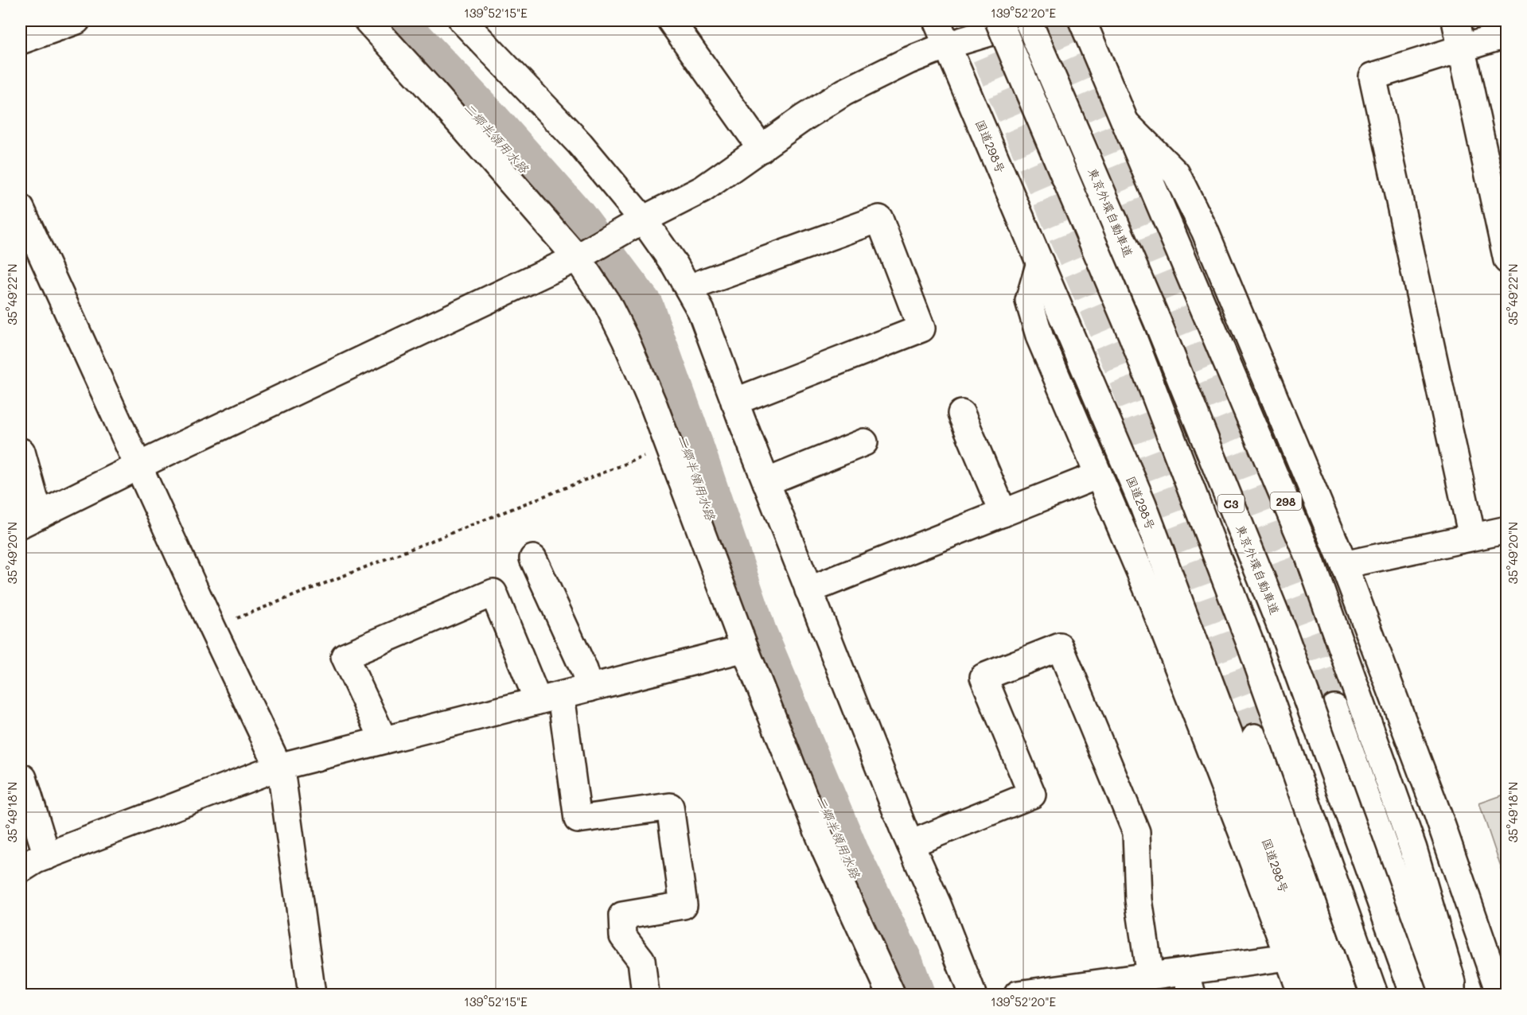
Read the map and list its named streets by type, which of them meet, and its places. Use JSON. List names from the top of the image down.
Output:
{
  "streets": {
    "main road": [
      "国道298号",
      "東京外環自動車道",
      "298",
      "C3"
    ]
  },
  "water": ["二郷半領用水路"],
  "coordinates": [
    "139°52'15\"E",
    "139°52'20\"E",
    "35°49'22\"N",
    "35°49'20\"N",
    "35°49'18\"N"
  ]
}
